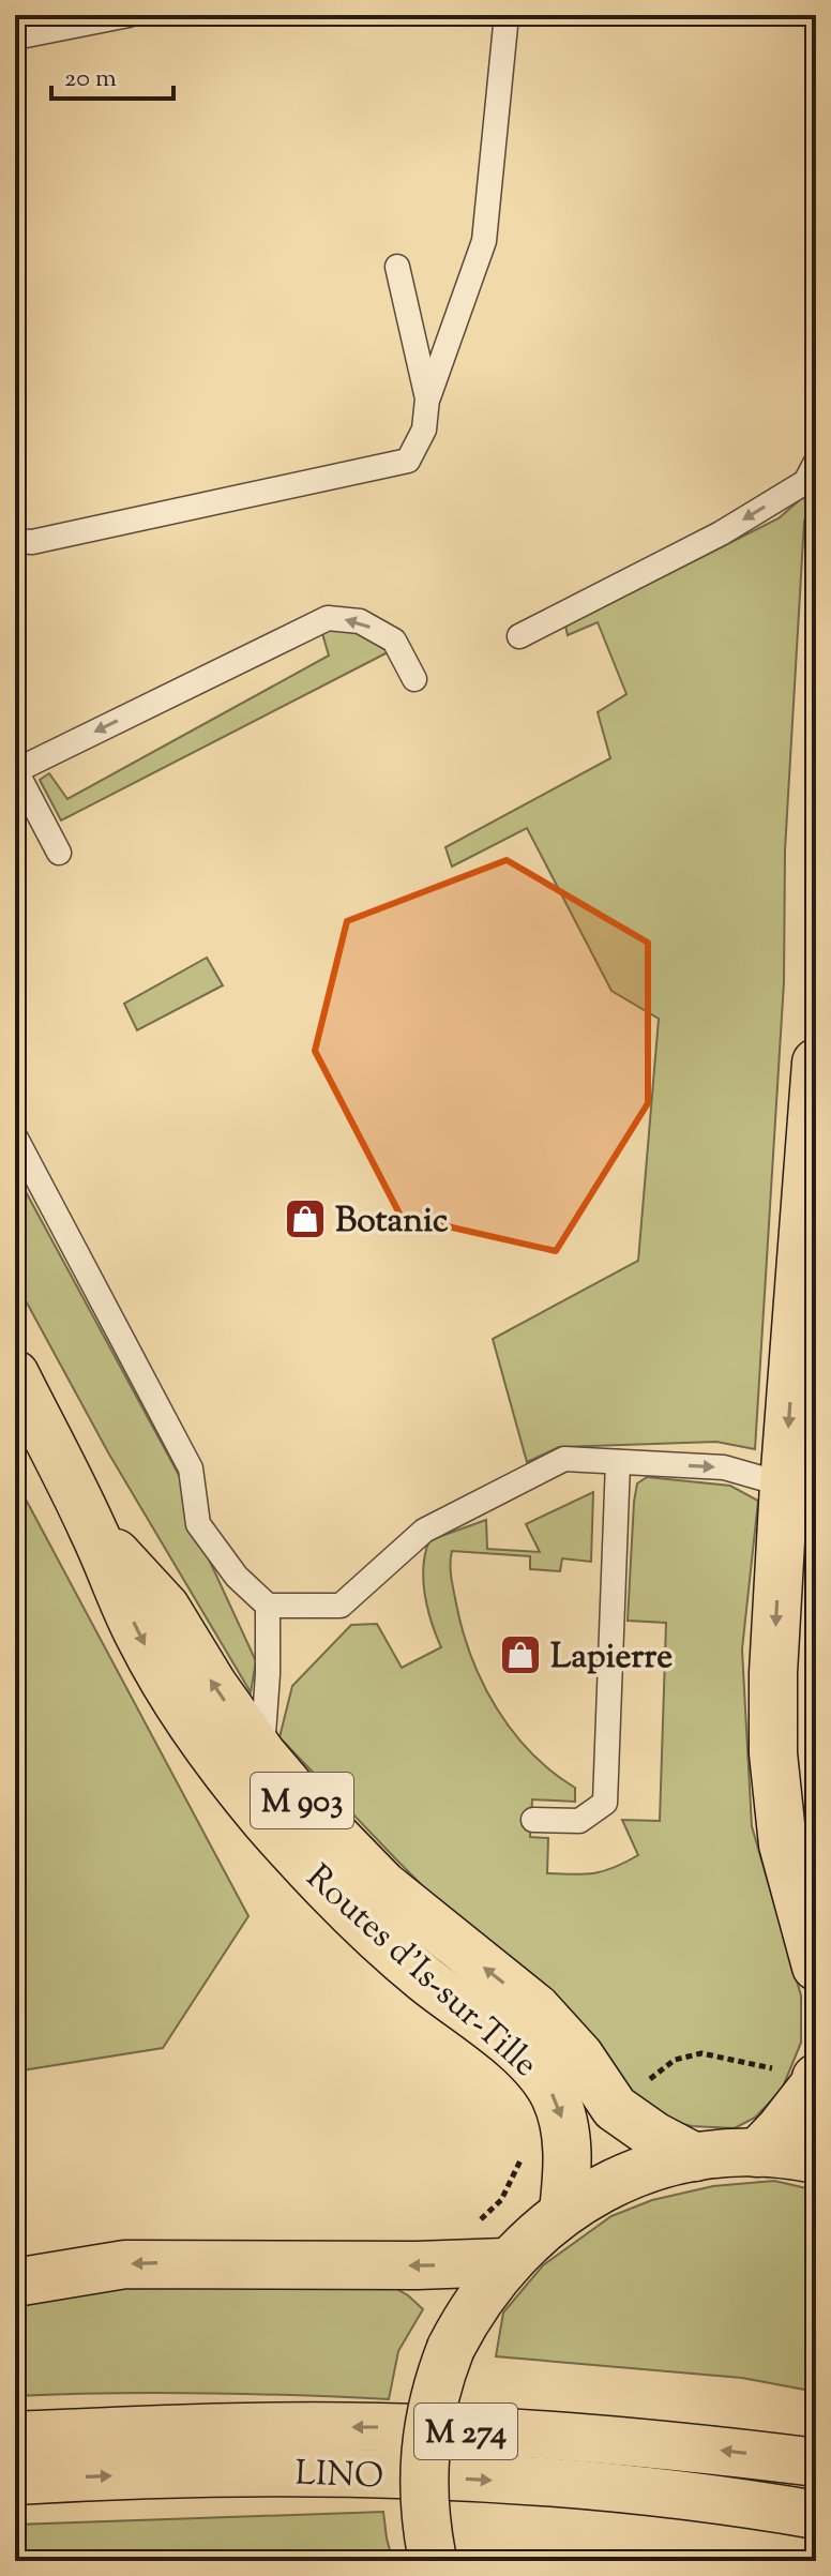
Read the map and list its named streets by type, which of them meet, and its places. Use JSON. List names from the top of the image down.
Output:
{
  "streets": {
    "main road": [
      "M 903",
      "Routes d'Is-sur-Tille",
      "M 274",
      "LINO"
    ]
  },
  "places": {
    "shop": ["Botanic", "Lapierre"]
  },
  "scale_bar": "20 m"
}
